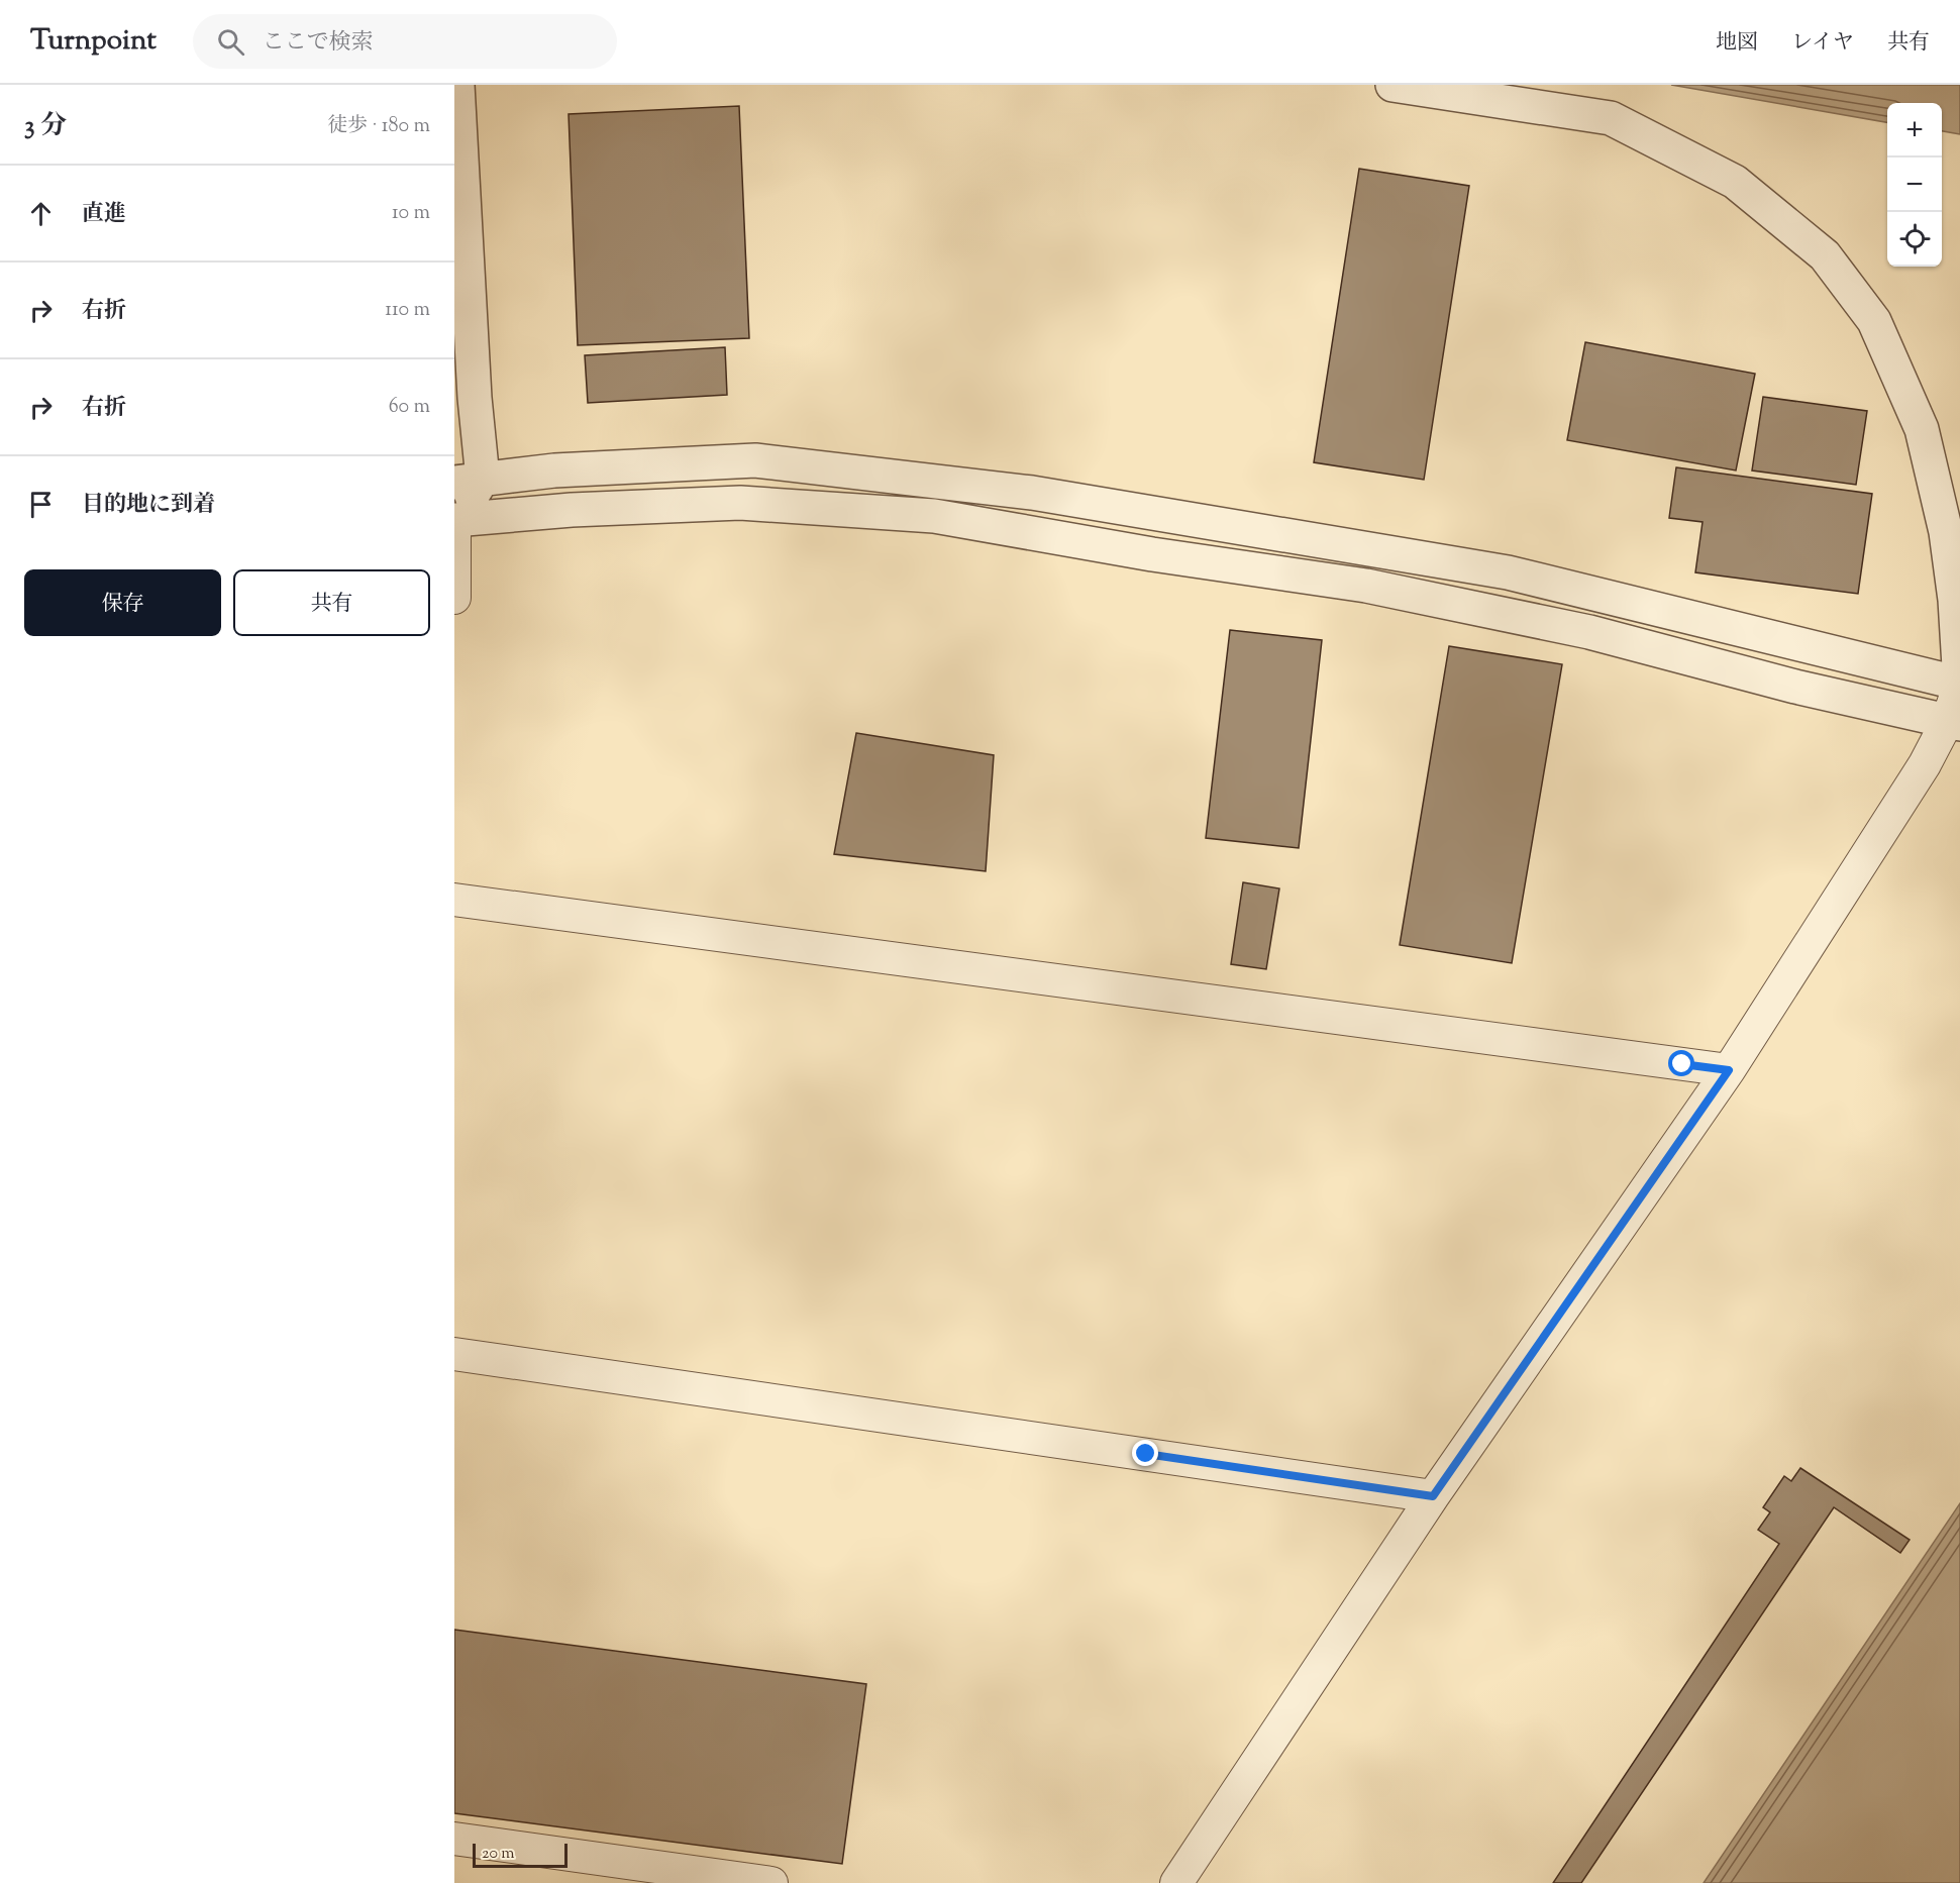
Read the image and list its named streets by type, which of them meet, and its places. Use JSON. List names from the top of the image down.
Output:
{
  "scale_bar": "20 m",
  "page": {
    "header": "Turnpoint",
    "search": "ここで検索",
    "nav": ["地図", "レイヤ", "共有"],
    "heading": ["3 分", "徒歩 · 180 m"],
    "map_buttons": ["+", "−"],
    "list": [
      ["直進", "10 m"],
      ["右折", "110 m"],
      ["右折", "60 m"],
      "目的地に到着"
    ],
    "buttons": ["保存", "共有"],
    "scale": "20 m"
  }
}
